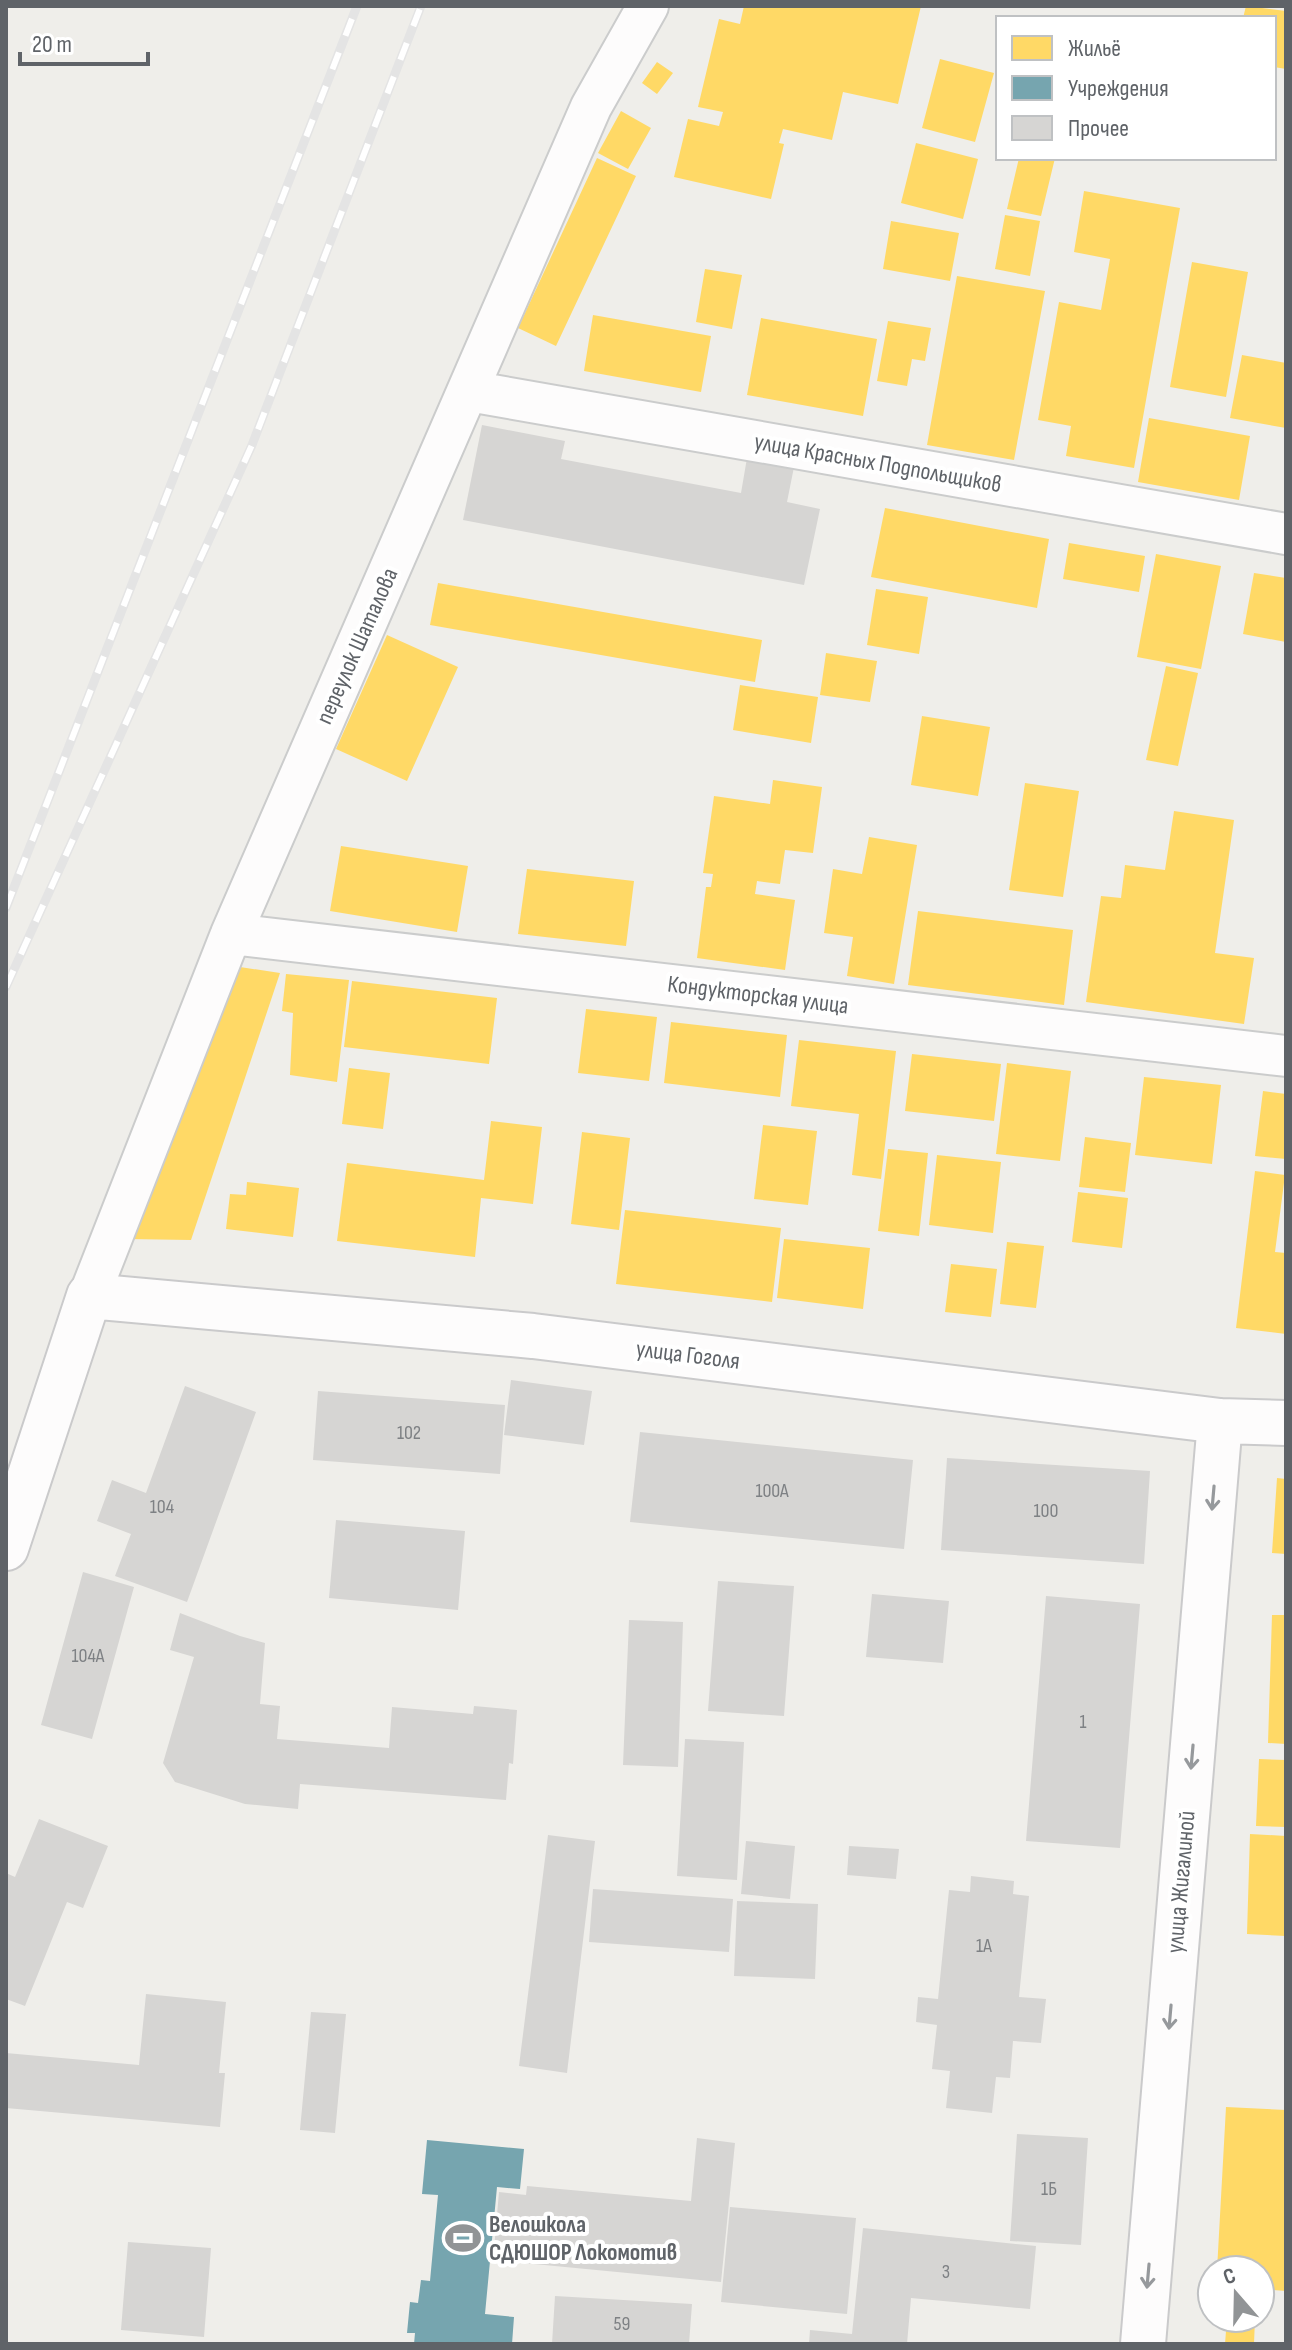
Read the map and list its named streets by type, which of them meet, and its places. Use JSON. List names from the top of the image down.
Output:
{
  "streets": {
    "main road": ["улица Гоголя", "улица Жигалиной"],
    "street": ["улица Красных Подпольщиков", "переулок Шаталова", "Кондукторская улица"]
  },
  "crossings": [
    ["улица Красных Подпольщиков", "переулок Шаталова"],
    ["переулок Шаталова", "Кондукторская улица"],
    ["переулок Шаталова", "улица Гоголя"],
    ["улица Гоголя", "улица Жигалиной"]
  ],
  "one_way": ["улица Жигалиной"],
  "places": {
    "sports": ["Велошкола СДЮШОР Локомотив"]
  },
  "house_numbers": [
    "102",
    "100А",
    "104",
    "100",
    "104А",
    "1",
    "1А",
    "1Б",
    "3",
    "59"
  ],
  "legend": ["Жильё", "Учреждения", "Прочее"],
  "scale_bar": "20 m",
  "north": "top"
}
